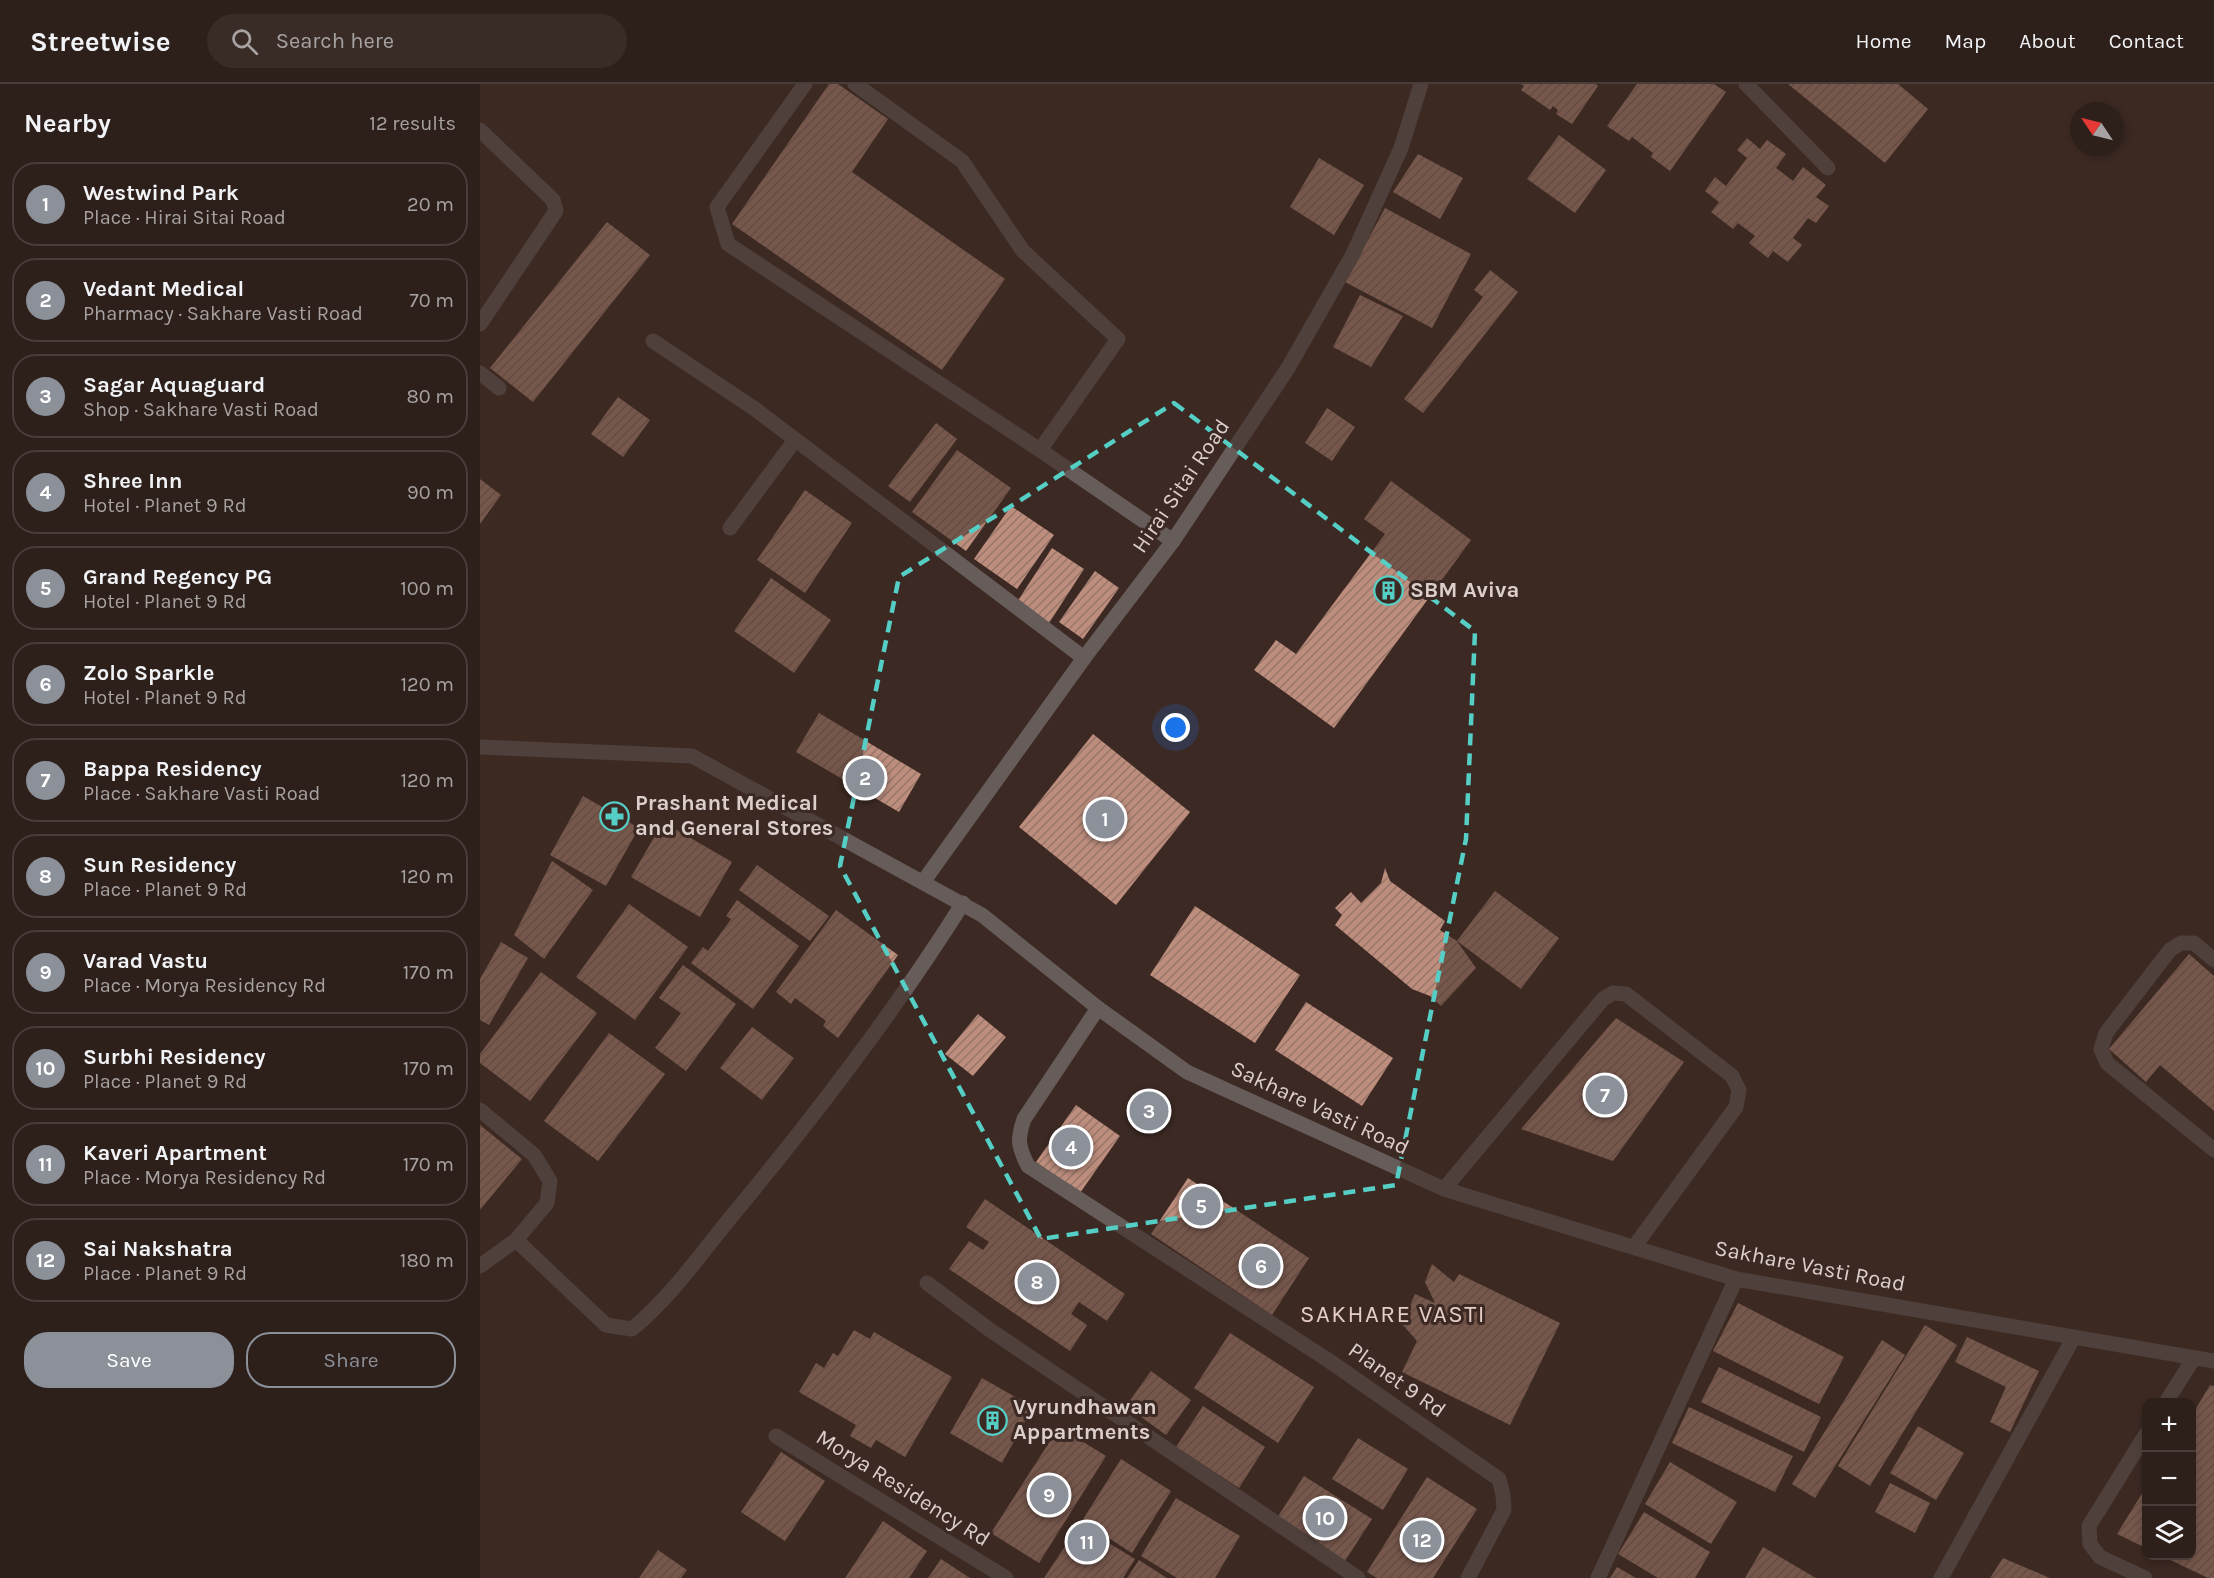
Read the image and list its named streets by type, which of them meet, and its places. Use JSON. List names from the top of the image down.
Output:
{
  "streets": {
    "street": [
      "Hirai Sitai Road",
      "Sakhare Vasti Road",
      "Planet 9 Rd",
      "Morya Residency Rd"
    ]
  },
  "crossings": [
    ["Hirai Sitai Road", "Sakhare Vasti Road"],
    ["Sakhare Vasti Road", "Planet 9 Rd"]
  ],
  "districts": ["SAKHARE VASTI"],
  "places": {
    "building": ["SBM Aviva", "Vyrundhawan Appartments"],
    "pharmacy": ["Prashant Medical and General Stores"]
  },
  "north": "top left",
  "page": {
    "header": "Streetwise",
    "search": "Search here",
    "nav": [
      "Home",
      "Map",
      "About",
      "Contact"
    ],
    "heading": ["Nearby", "12 results"],
    "list": [
      {
        "mark": "1",
        "name": "Westwind Park",
        "note": "Place · Hirai Sitai Road",
        "value": "20 m"
      },
      {
        "mark": "2",
        "name": "Vedant Medical",
        "note": "Pharmacy · Sakhare Vasti Road",
        "value": "70 m"
      },
      {
        "mark": "3",
        "name": "Sagar Aquaguard",
        "note": "Shop · Sakhare Vasti Road",
        "value": "80 m"
      },
      {
        "mark": "4",
        "name": "Shree Inn",
        "note": "Hotel · Planet 9 Rd",
        "value": "90 m"
      },
      {
        "mark": "5",
        "name": "Grand Regency PG",
        "note": "Hotel · Planet 9 Rd",
        "value": "100 m"
      },
      {
        "mark": "6",
        "name": "Zolo Sparkle",
        "note": "Hotel · Planet 9 Rd",
        "value": "120 m"
      },
      {
        "mark": "7",
        "name": "Bappa Residency",
        "note": "Place · Sakhare Vasti Road",
        "value": "120 m"
      },
      {
        "mark": "8",
        "name": "Sun Residency",
        "note": "Place · Planet 9 Rd",
        "value": "120 m"
      },
      {
        "mark": "9",
        "name": "Varad Vastu",
        "note": "Place · Morya Residency Rd",
        "value": "170 m"
      },
      {
        "mark": "10",
        "name": "Surbhi Residency",
        "note": "Place · Planet 9 Rd",
        "value": "170 m"
      },
      {
        "mark": "11",
        "name": "Kaveri Apartment",
        "note": "Place · Morya Residency Rd",
        "value": "170 m"
      },
      {
        "mark": "12",
        "name": "Sai Nakshatra",
        "note": "Place · Planet 9 Rd",
        "value": "180 m"
      }
    ],
    "pins": [
      "2",
      "1",
      "7",
      "3",
      "4",
      "5",
      "6",
      "8",
      "9",
      "10",
      "12",
      "11"
    ],
    "buttons": ["Save", "Share"],
    "map_buttons": ["+", "−"]
  }
}
